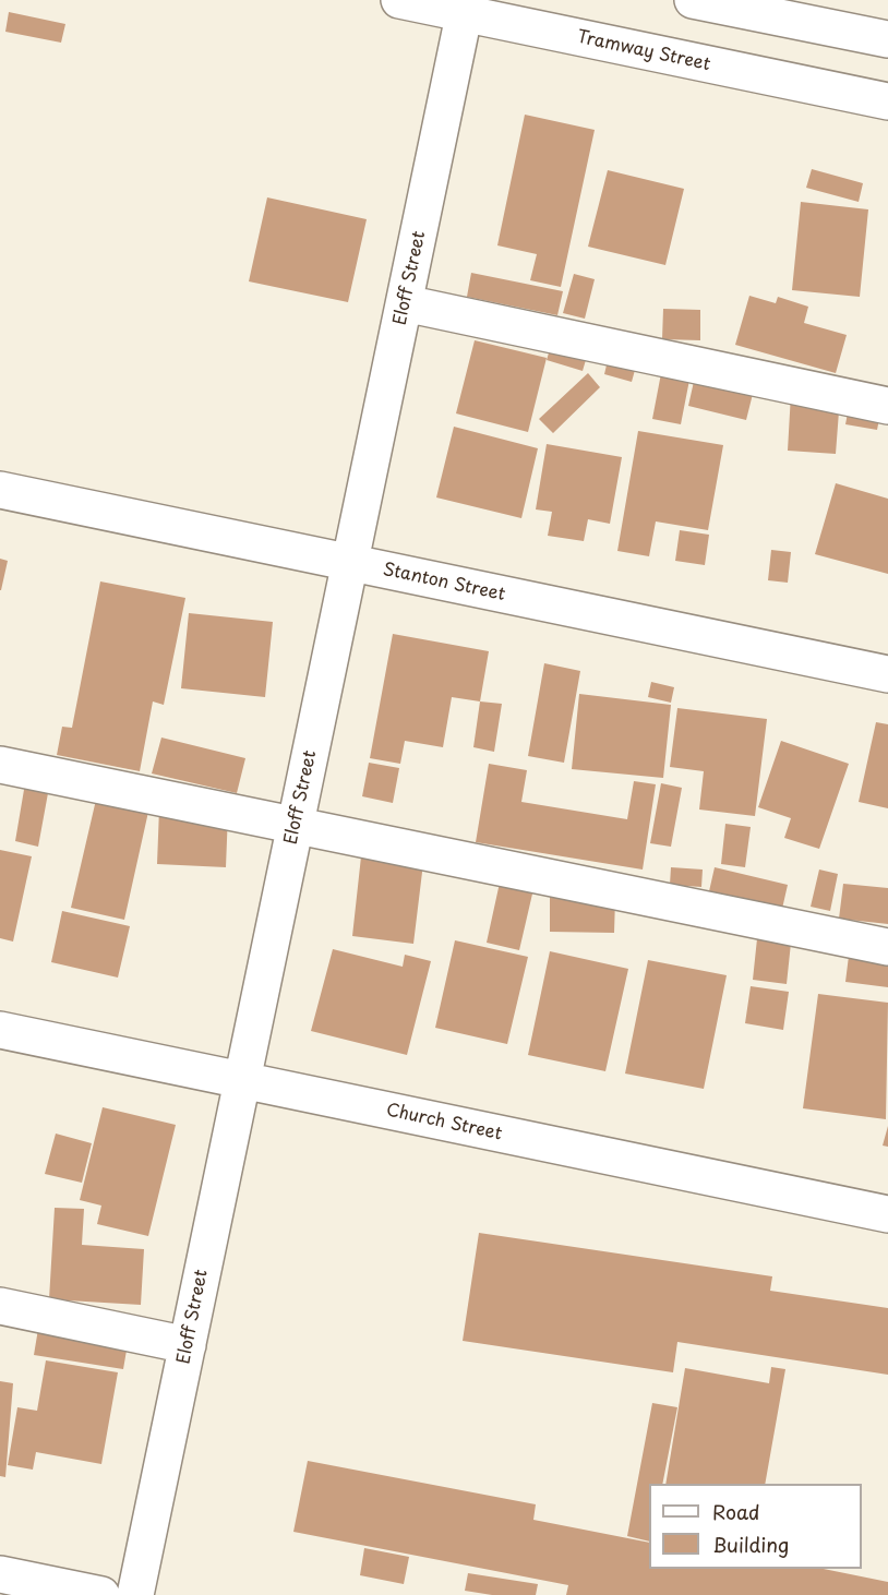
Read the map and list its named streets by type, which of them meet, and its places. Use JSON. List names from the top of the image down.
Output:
{
  "streets": {
    "street": [
      "Tramway Street",
      "Eloff Street",
      "Stanton Street",
      "Church Street"
    ]
  },
  "crossings": [
    ["Tramway Street", "Eloff Street"],
    ["Eloff Street", "Stanton Street"],
    ["Eloff Street", "Church Street"]
  ],
  "legend": ["Road", "Building"]
}
